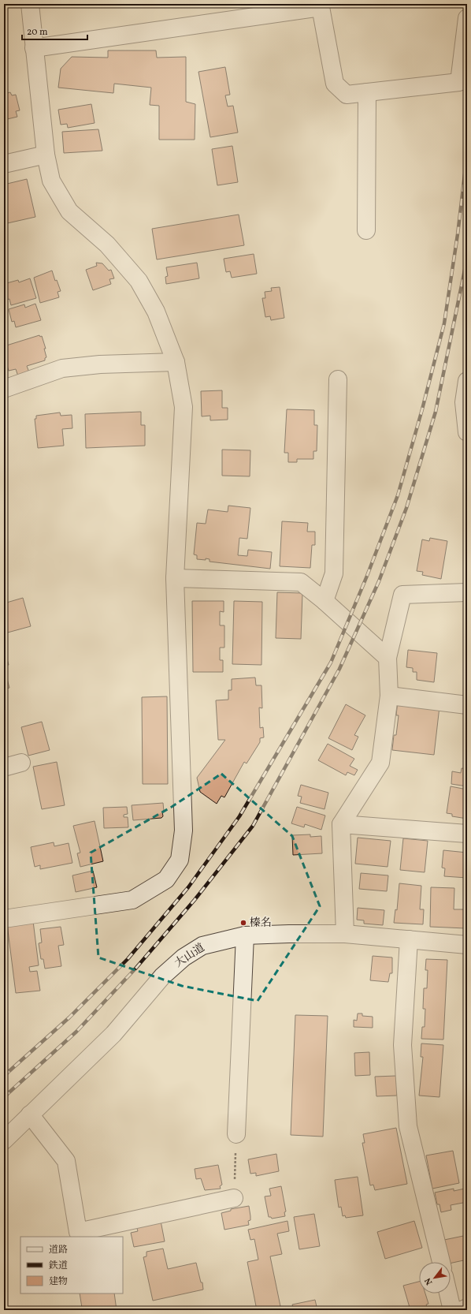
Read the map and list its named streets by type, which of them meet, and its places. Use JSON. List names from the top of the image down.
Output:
{
  "streets": {
    "street": ["大山道"]
  },
  "places": ["榛名"],
  "legend": ["道路", "鉄道", "建物"],
  "scale_bar": "20 m",
  "north": "bottom left"
}
